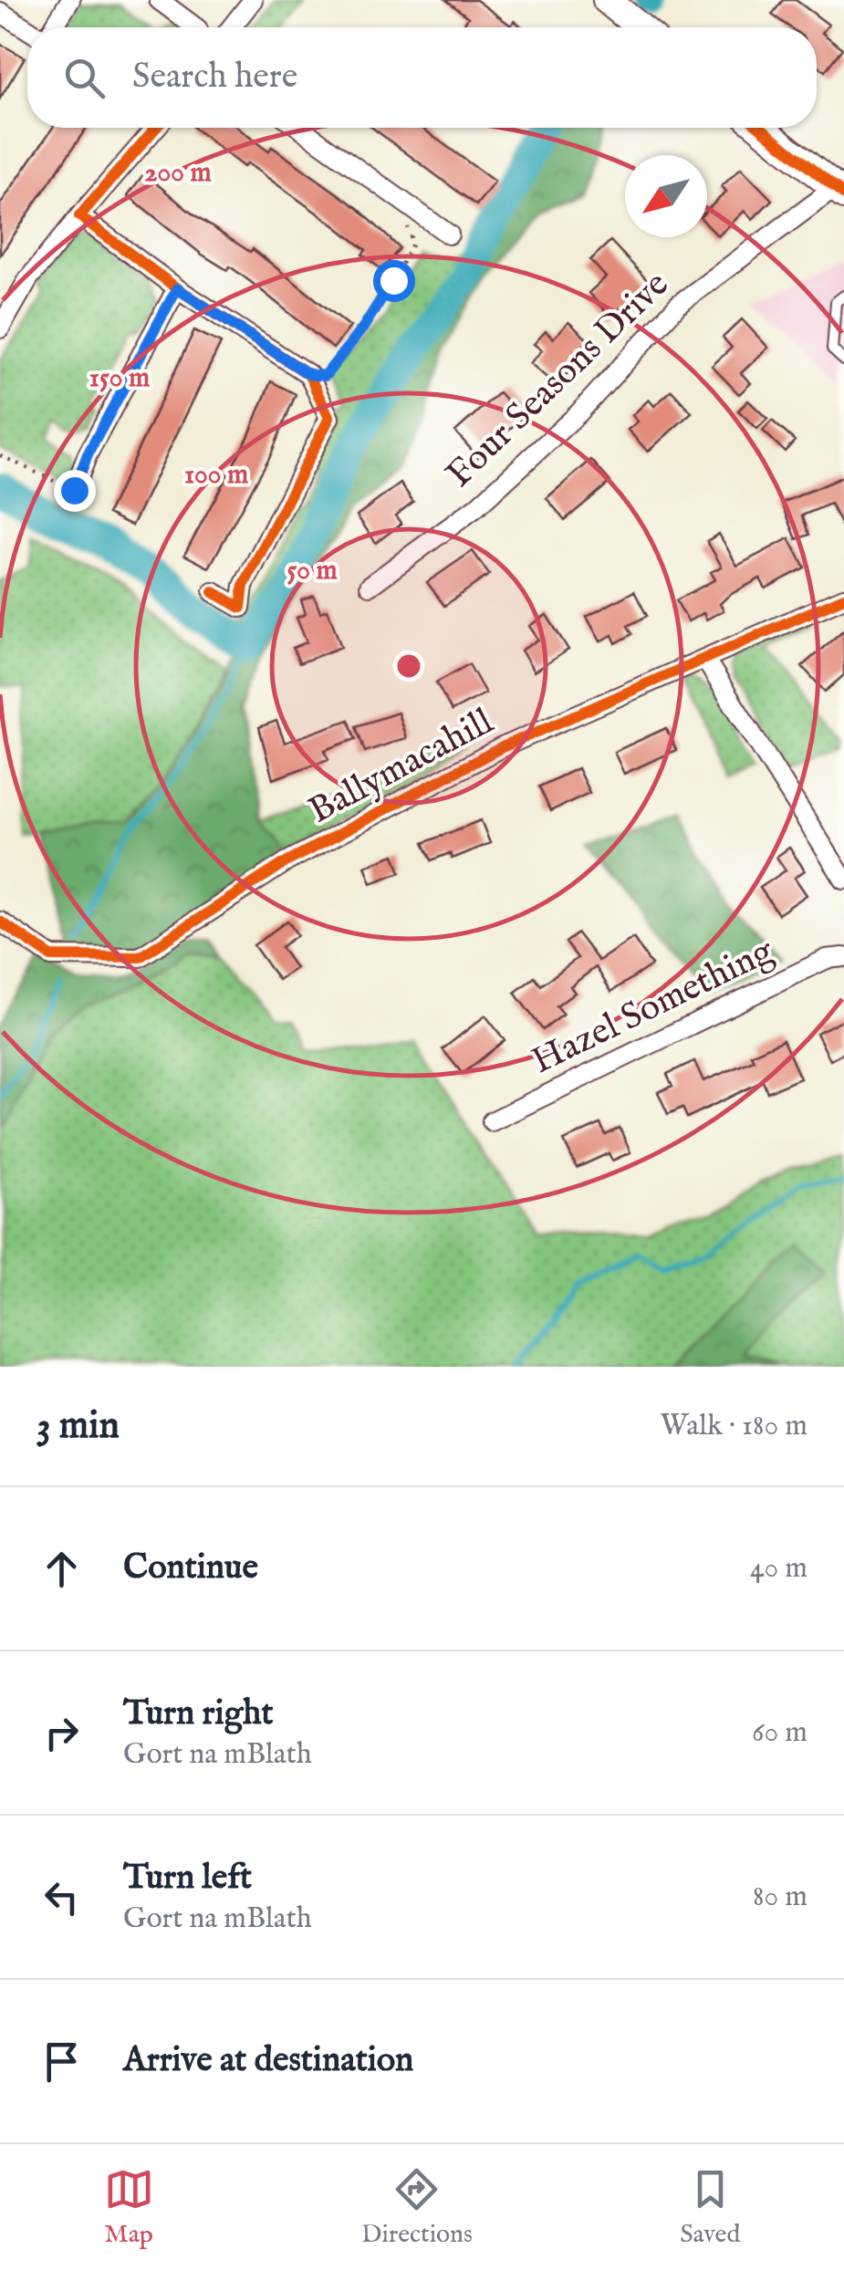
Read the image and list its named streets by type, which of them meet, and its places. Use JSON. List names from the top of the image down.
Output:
{
  "streets": {
    "street": ["Four Seasons Drive", "Ballymacahill", "Hazel Something"]
  },
  "north": "bottom left",
  "page": {
    "search": "Search here",
    "heading": ["3 min", "Walk · 180 m"],
    "list": [
      ["Continue", "40 m"],
      ["Turn right", "Gort na mBlath", "60 m"],
      ["Turn left", "Gort na mBlath", "80 m"],
      "Arrive at destination"
    ],
    "nav": ["Map", "Directions", "Saved"]
  },
  "rings": [
    "200 m",
    "150 m",
    "100 m",
    "50 m"
  ]
}
